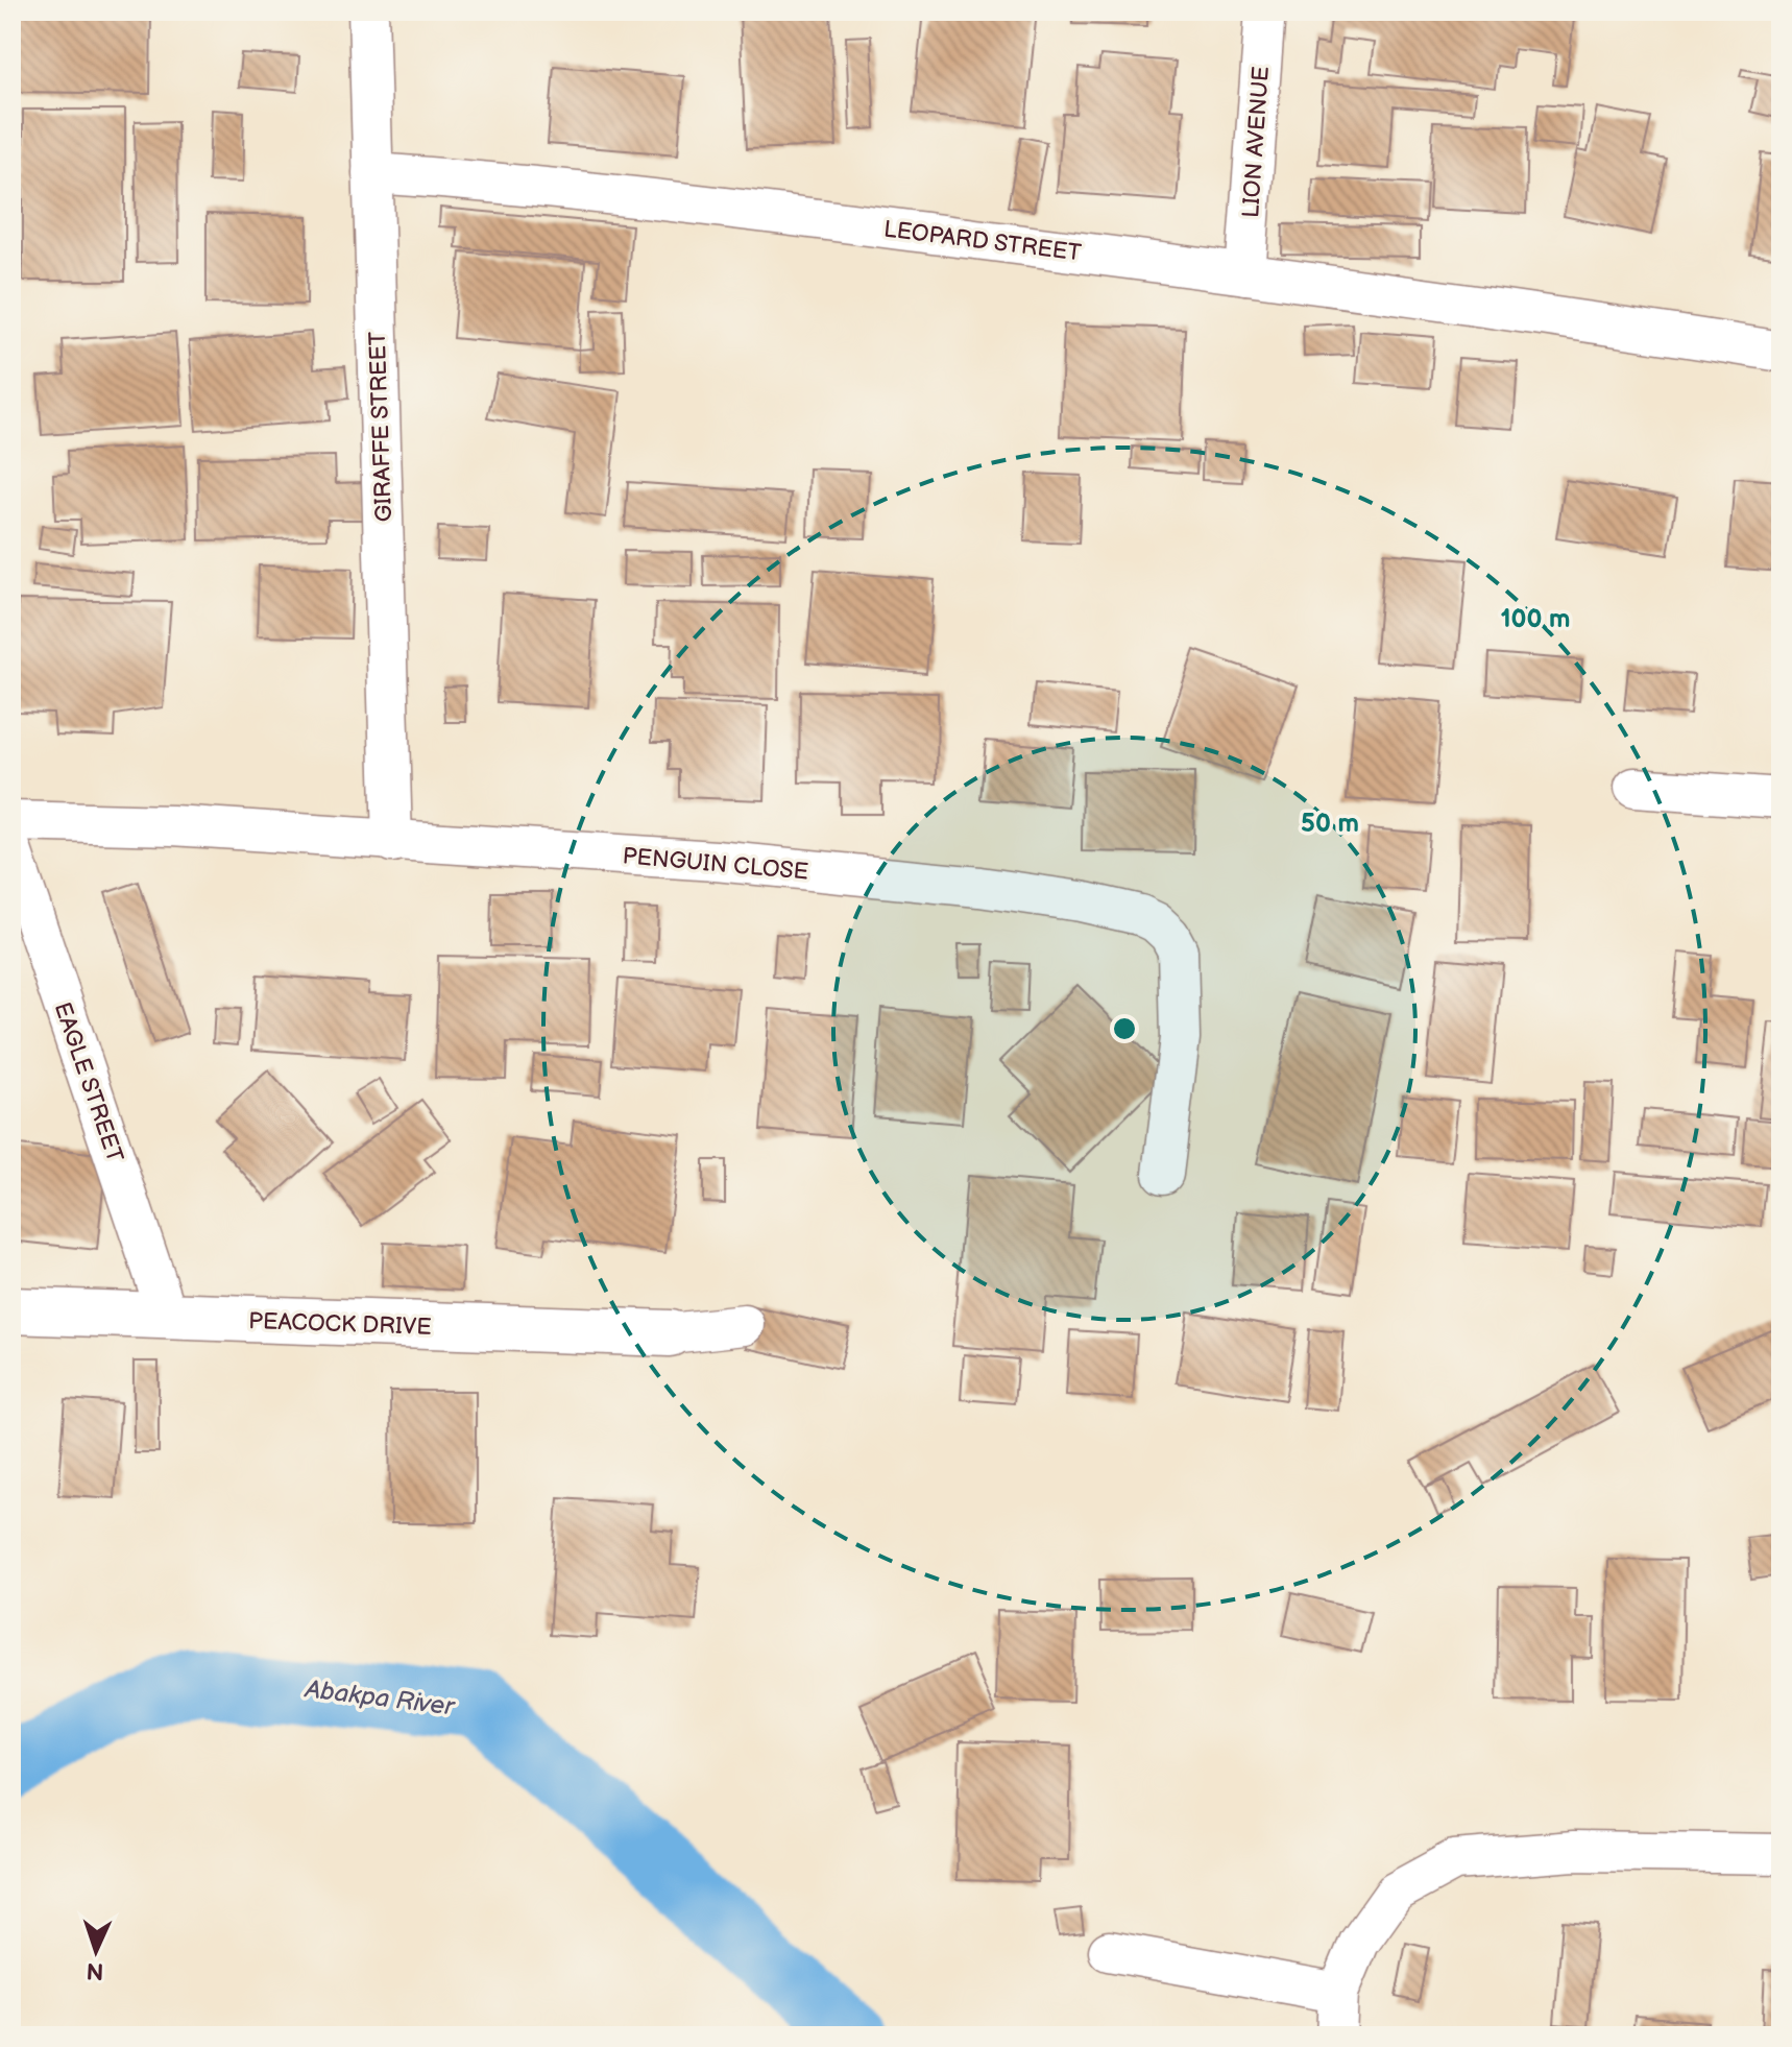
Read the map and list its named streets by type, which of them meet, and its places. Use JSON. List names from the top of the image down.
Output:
{
  "streets": {
    "street": [
      "LION AVENUE",
      "LEOPARD STREET",
      "GIRAFFE STREET",
      "PENGUIN CLOSE",
      "EAGLE STREET",
      "PEACOCK DRIVE"
    ]
  },
  "crossings": [
    ["LION AVENUE", "LEOPARD STREET"],
    ["LEOPARD STREET", "GIRAFFE STREET"],
    ["GIRAFFE STREET", "PENGUIN CLOSE"],
    ["EAGLE STREET", "PEACOCK DRIVE"]
  ],
  "water": ["Abakpa River"],
  "north": "bottom",
  "rings": ["100 m", "50 m"]
}
